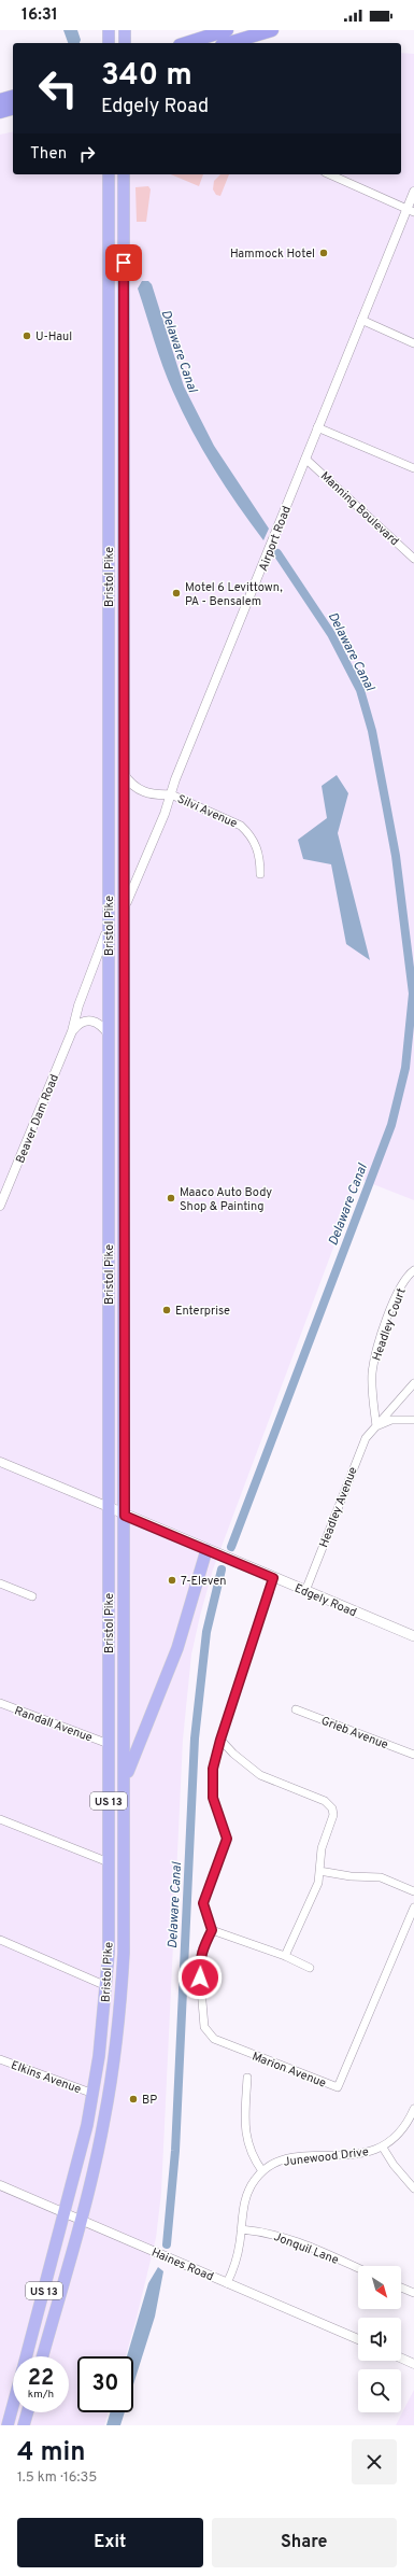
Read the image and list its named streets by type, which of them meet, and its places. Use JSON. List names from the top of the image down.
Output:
{
  "streets": {
    "highway": ["Bristol Pike", "US 13"],
    "main road": ["Edgely Road"],
    "street": [
      "Manning Boulevard",
      "Airport Road",
      "Silvi Avenue",
      "Beaver Dam Road",
      "Headley Court",
      "Headley Avenue",
      "Randall Avenue",
      "Grieb Avenue",
      "Marion Avenue",
      "Elkins Avenue",
      "Junewood Drive",
      "Jonquil Lane",
      "Haines Road"
    ]
  },
  "crossings": [
    ["Manning Boulevard", "Airport Road"],
    ["Airport Road", "Bristol Pike"],
    ["Airport Road", "Silvi Avenue"],
    ["Bristol Pike", "Beaver Dam Road"],
    ["Bristol Pike", "Edgely Road"],
    ["Bristol Pike", "Randall Avenue"],
    ["Bristol Pike", "Elkins Avenue"],
    ["Bristol Pike", "Haines Road"],
    ["Headley Court", "Headley Avenue"],
    ["Headley Avenue", "Edgely Road"],
    ["Junewood Drive", "Jonquil Lane"],
    ["Junewood Drive", "Haines Road"]
  ],
  "water": ["Delaware Canal"],
  "places": [
    "Hammock Hotel",
    "U-Haul",
    "Motel 6 Levittown, PA - Bensalem",
    "Maaco Auto Body Shop & Painting",
    "Enterprise",
    "7-Eleven",
    "BP"
  ],
  "north": "bottom right",
  "page": {
    "status": "16:31",
    "turn": ["340 m", "Edgely Road"],
    "then": "Then",
    "speed": "22 km/h",
    "limit": "30",
    "heading": ["4 min", "1.5 km · 16:35"],
    "buttons": ["Exit", "Share"]
  }
}
